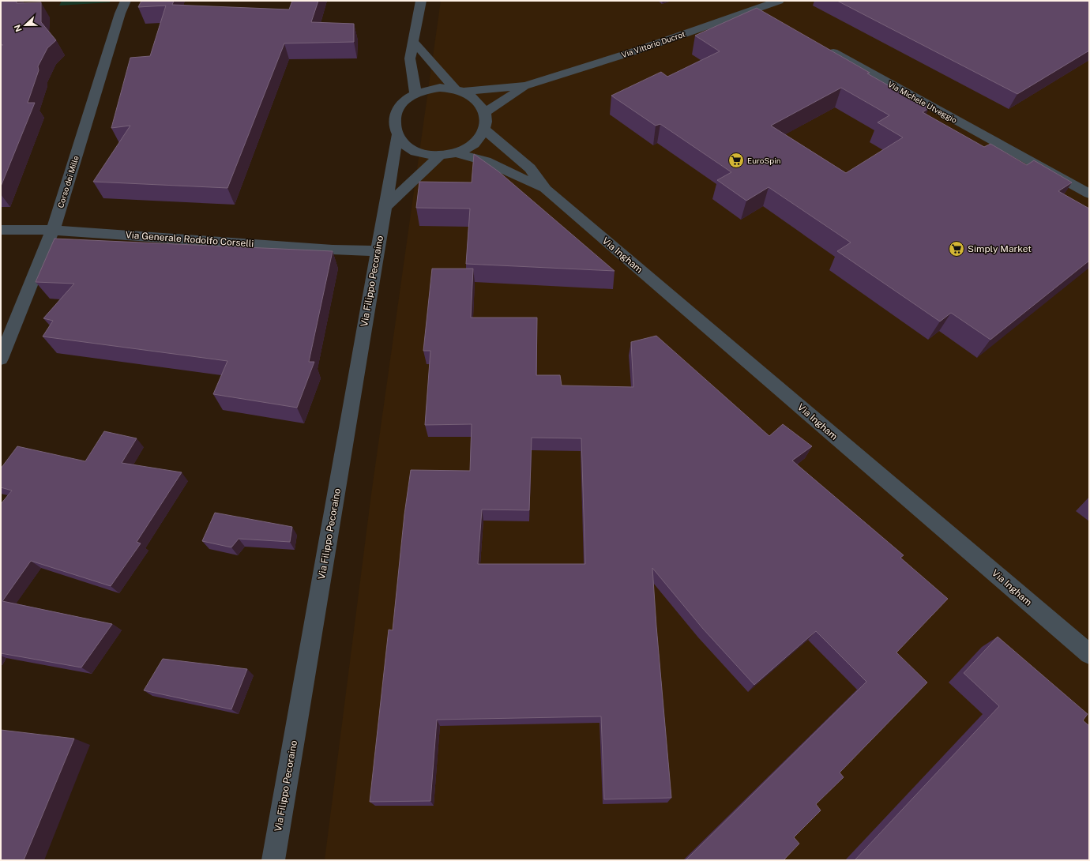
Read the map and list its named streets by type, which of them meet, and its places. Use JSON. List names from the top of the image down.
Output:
{
  "streets": {
    "street": [
      "Via Vittorio Ducrot",
      "Via Michele Utveggio",
      "Corso dei Mille",
      "Via Generale Rodolfo Corselli",
      "Via Ingham",
      "Via Filippo Pecoraino"
    ]
  },
  "crossings": [
    ["Corso dei Mille", "Via Generale Rodolfo Corselli"],
    ["Via Generale Rodolfo Corselli", "Via Filippo Pecoraino"]
  ],
  "places": {
    "supermarket": ["EuroSpin", "Simply Market"]
  },
  "north": "left"
}
